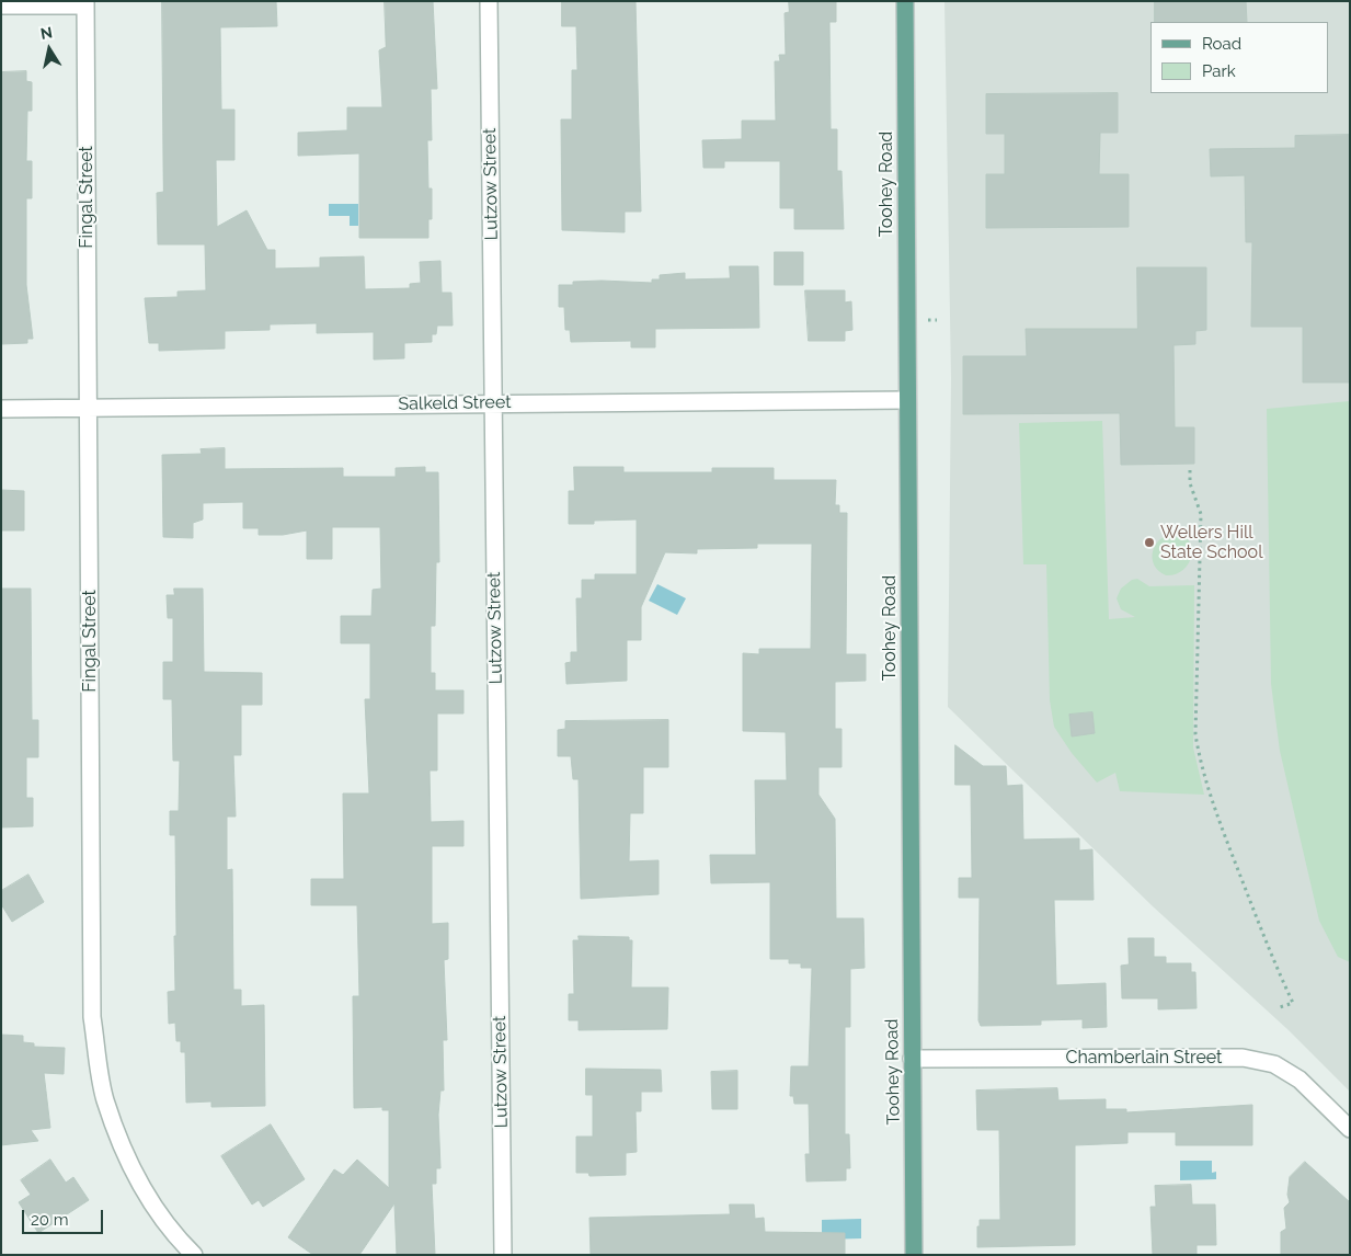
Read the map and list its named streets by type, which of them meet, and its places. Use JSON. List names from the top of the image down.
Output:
{
  "streets": {
    "main road": ["Toohey Road"],
    "street": [
      "Lutzow Street",
      "Fingal Street",
      "Salkeld Street",
      "Chamberlain Street"
    ]
  },
  "crossings": [
    ["Lutzow Street", "Salkeld Street"],
    ["Toohey Road", "Salkeld Street"],
    ["Toohey Road", "Chamberlain Street"],
    ["Fingal Street", "Salkeld Street"]
  ],
  "places": ["Wellers Hill State School"],
  "legend": ["Road", "Park"],
  "scale_bar": "20 m",
  "north": "top"
}
